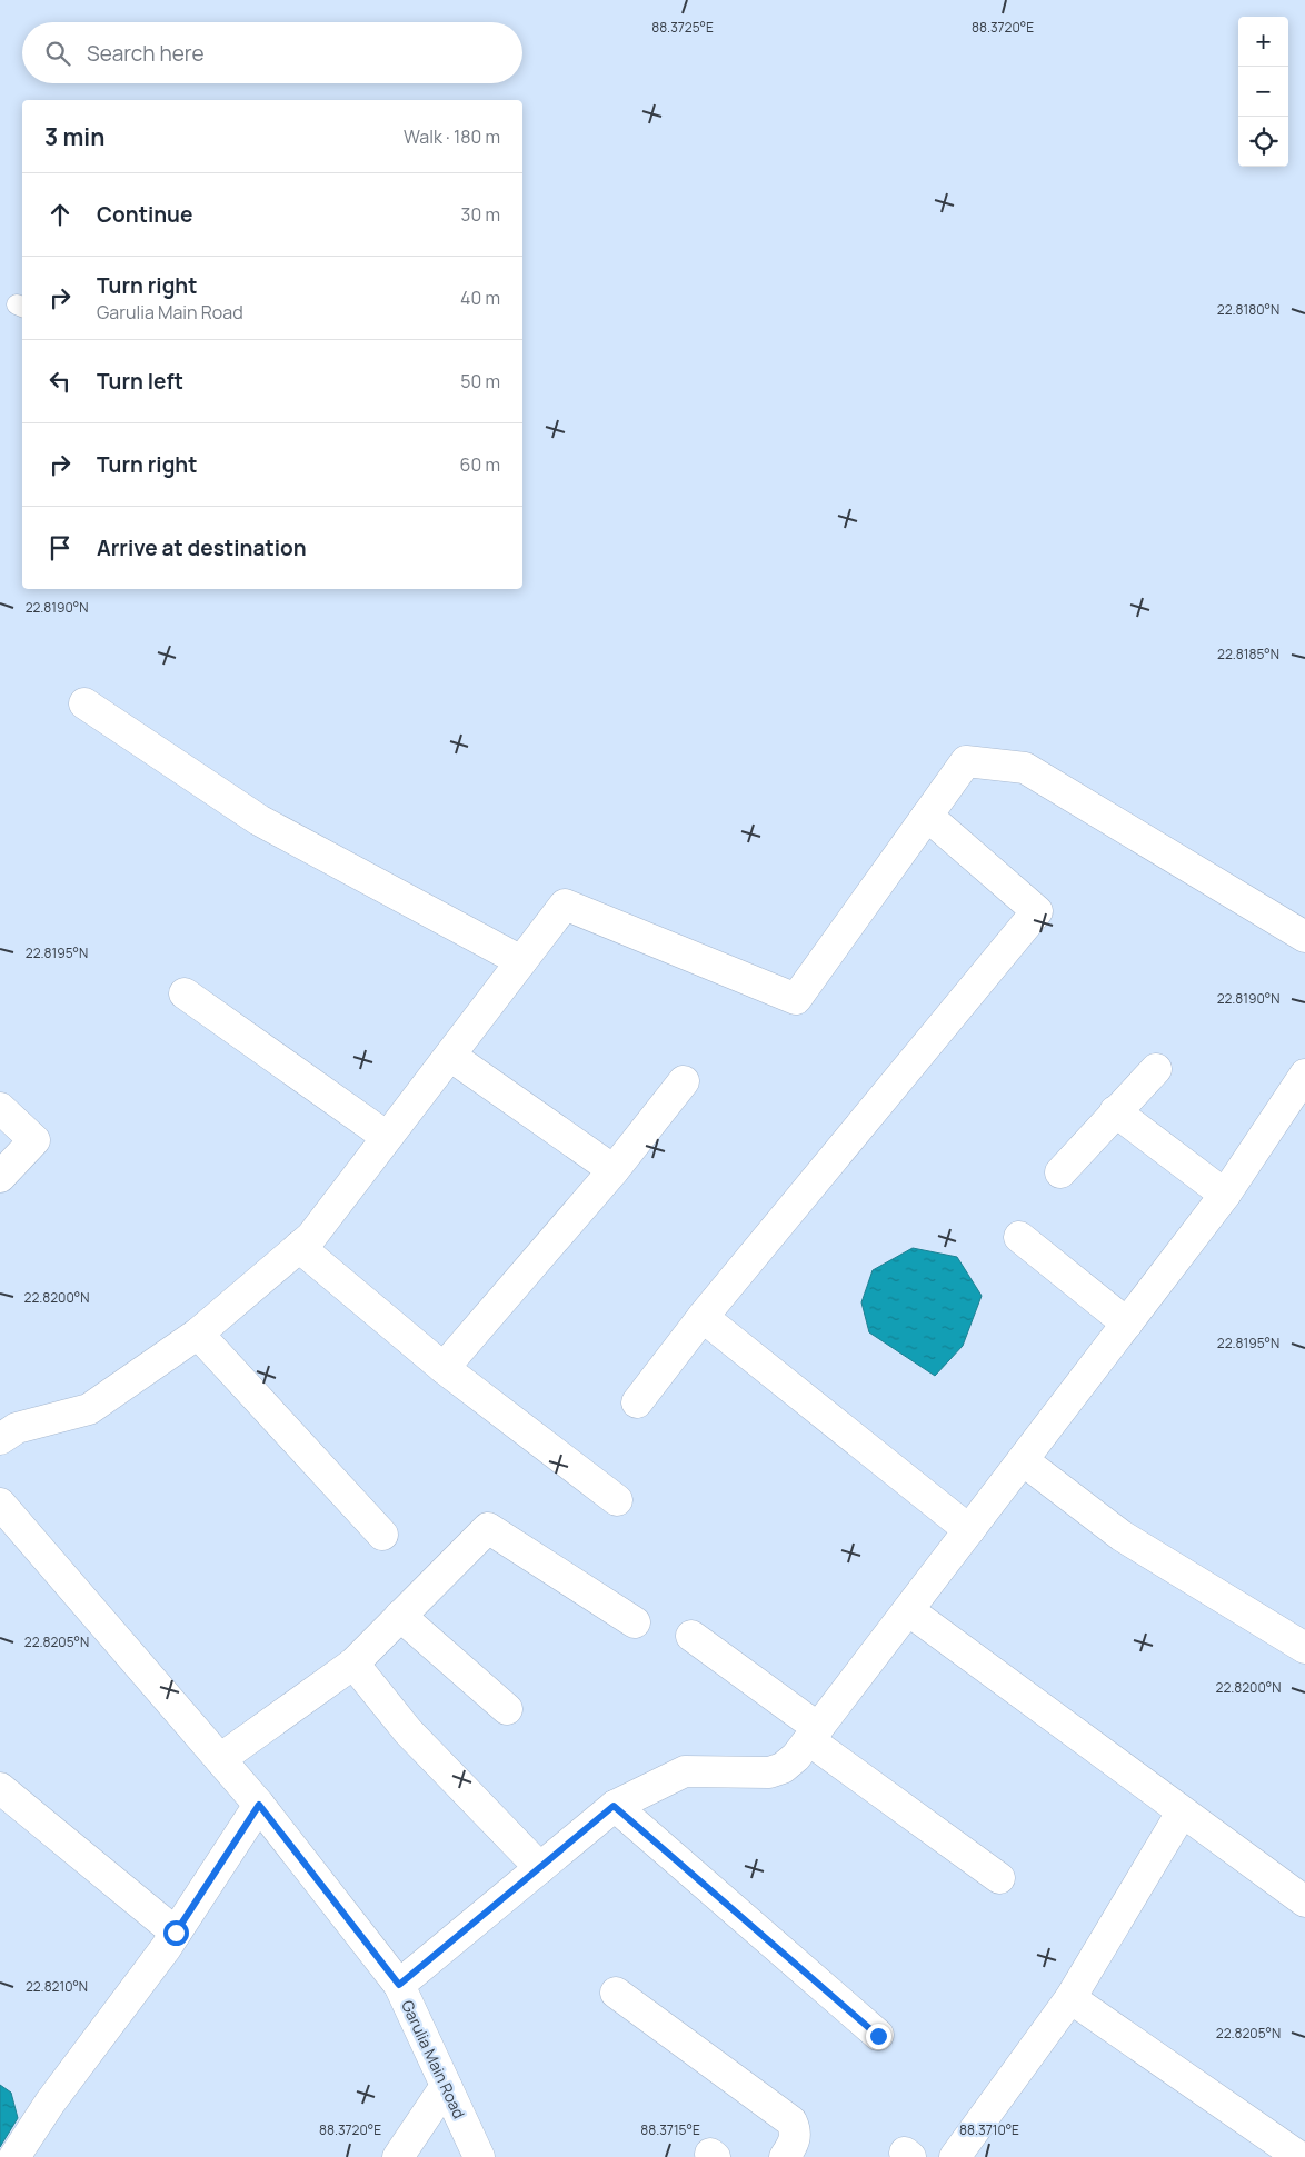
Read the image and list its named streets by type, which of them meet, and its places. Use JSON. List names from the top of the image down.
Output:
{
  "streets": {
    "street": ["Garulia Main Road"]
  },
  "page": {
    "map_buttons": ["+", "−"],
    "search": "Search here",
    "heading": ["3 min", "Walk · 180 m"],
    "list": [
      ["Continue", "30 m"],
      ["Turn right", "Garulia Main Road", "40 m"],
      ["Turn left", "50 m"],
      ["Turn right", "60 m"],
      "Arrive at destination"
    ]
  },
  "coordinates": [
    "88.3725°E",
    "88.3720°E",
    "22.8180°N",
    "22.8190°N",
    "22.8185°N",
    "22.8195°N",
    "22.8200°N",
    "22.8205°N",
    "22.8210°N",
    "88.3715°E",
    "88.3710°E"
  ]
}
